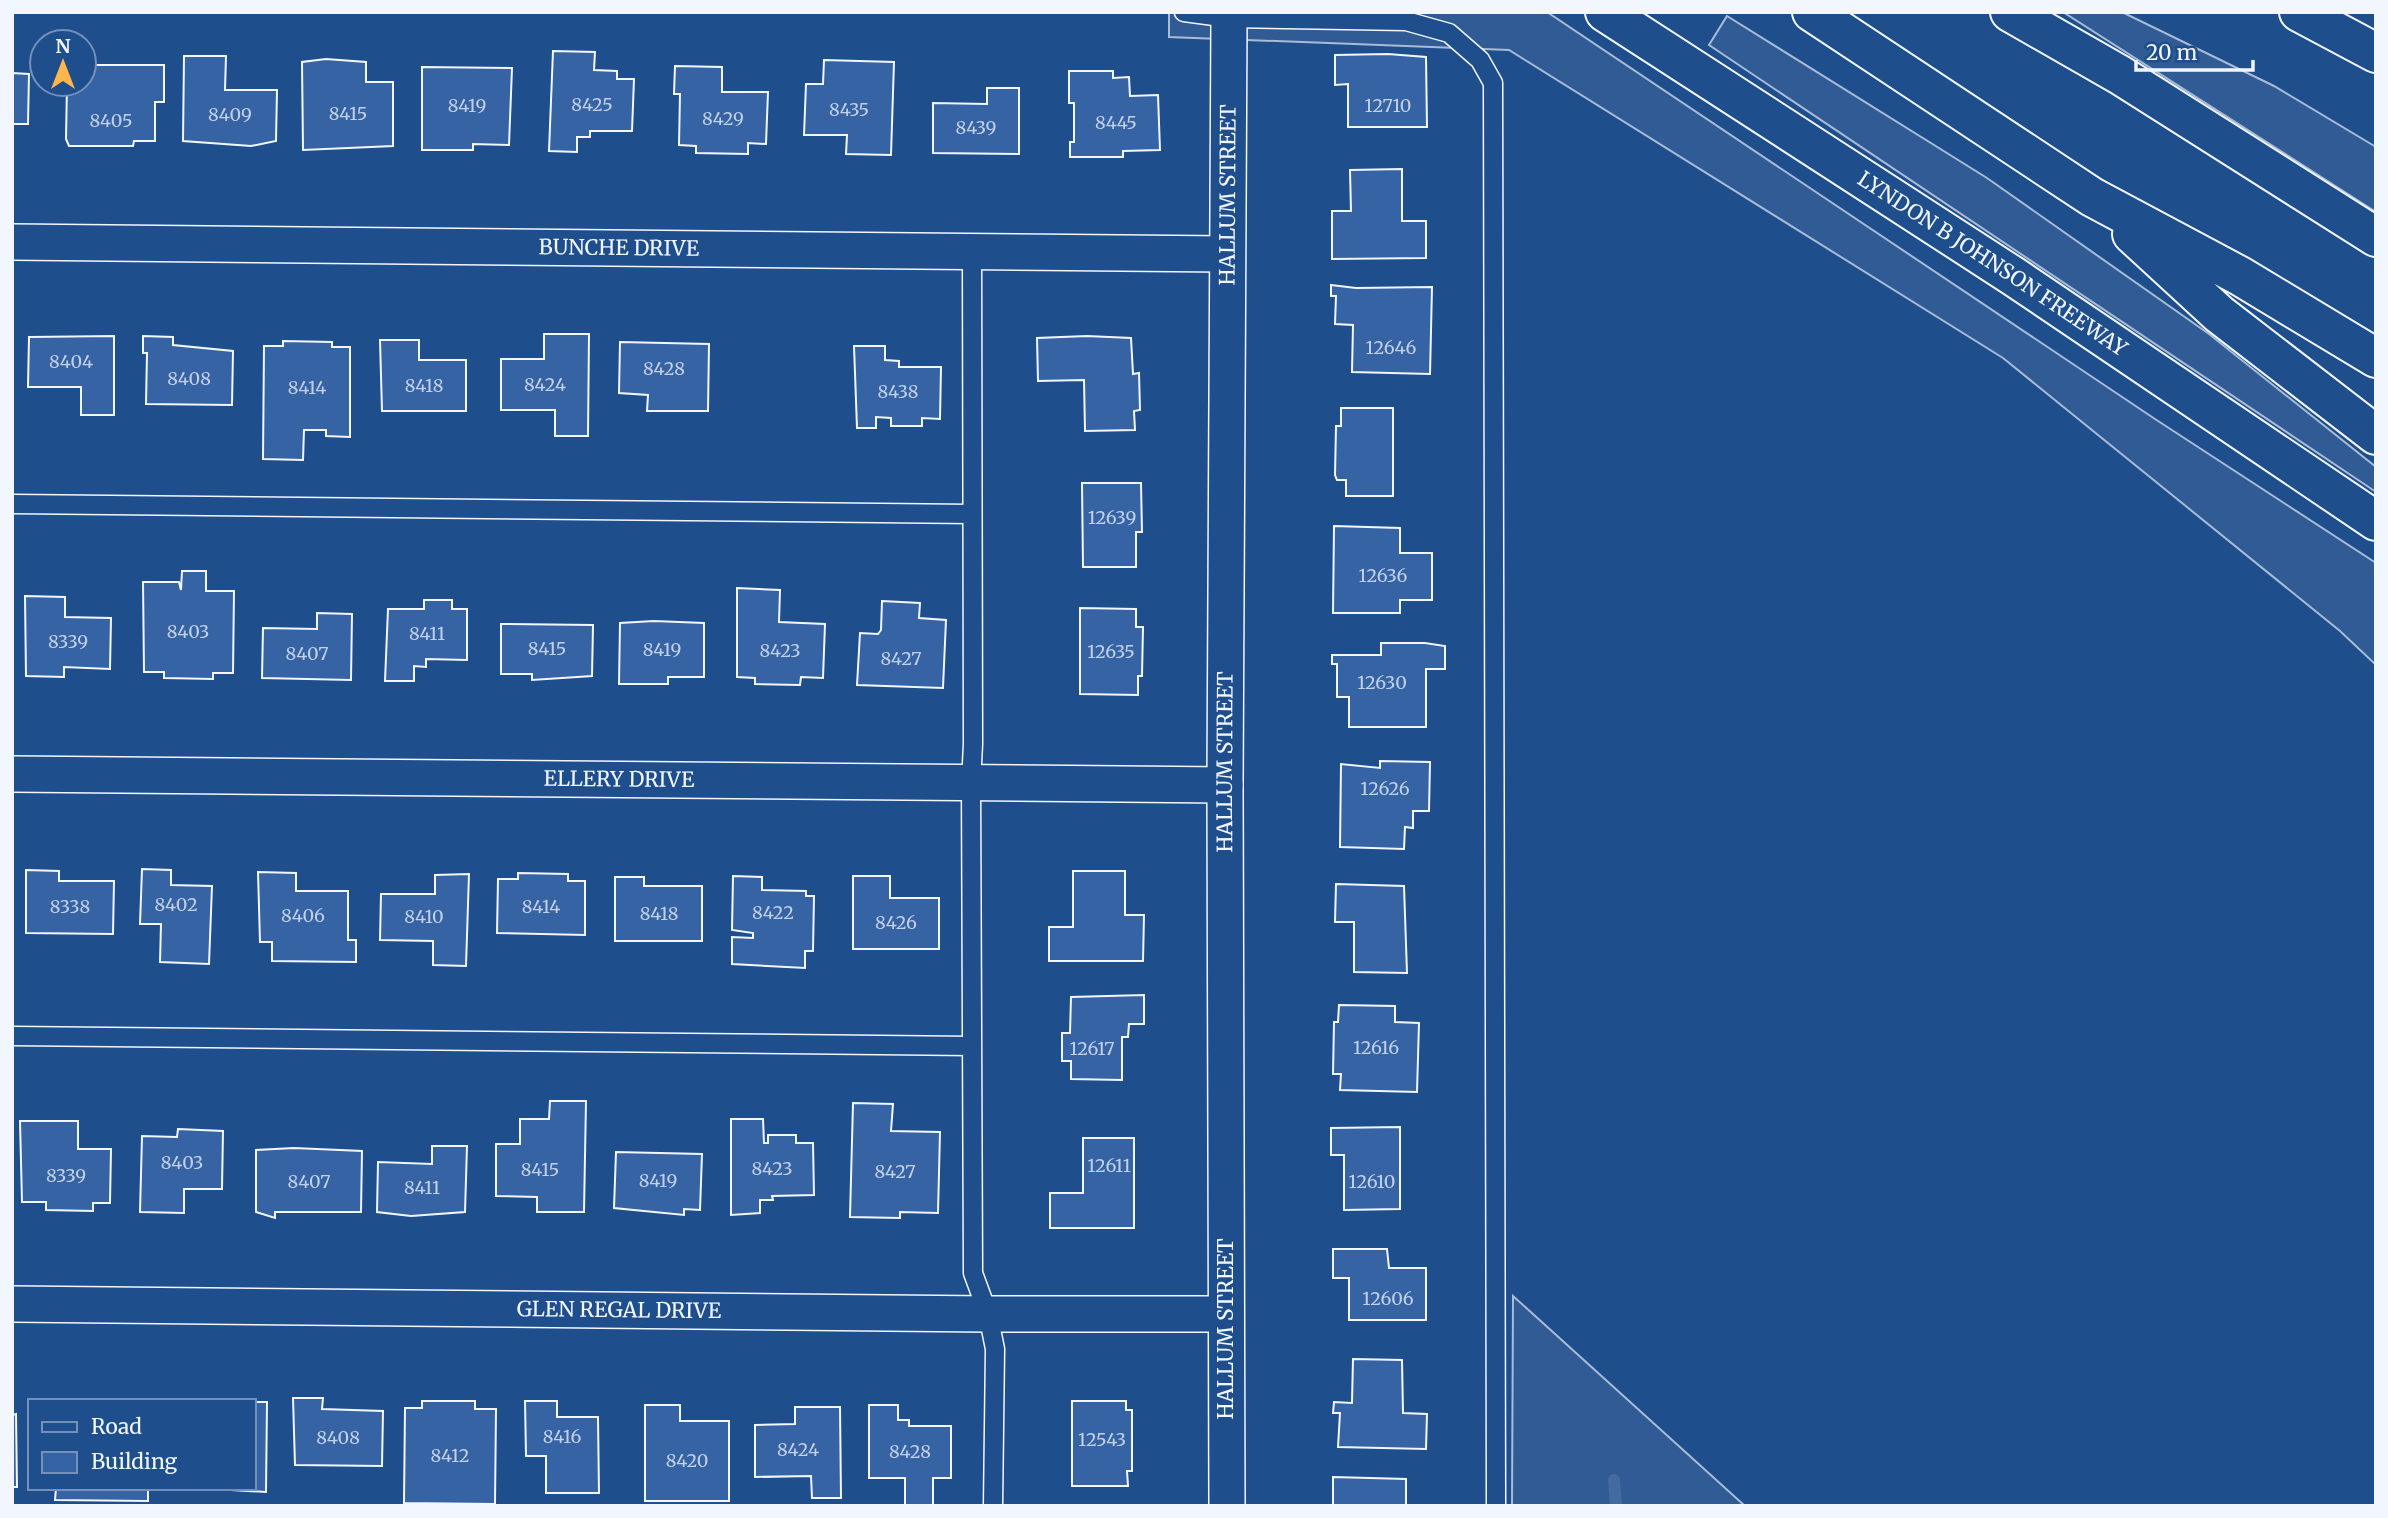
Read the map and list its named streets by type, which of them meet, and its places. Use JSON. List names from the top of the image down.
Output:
{
  "streets": {
    "main road": ["LYNDON B JOHNSON FREEWAY"],
    "street": [
      "HALLUM STREET",
      "BUNCHE DRIVE",
      "ELLERY DRIVE",
      "GLEN REGAL DRIVE"
    ]
  },
  "crossings": [
    ["HALLUM STREET", "BUNCHE DRIVE"],
    ["HALLUM STREET", "ELLERY DRIVE"],
    ["HALLUM STREET", "GLEN REGAL DRIVE"]
  ],
  "house_numbers": [
    "8425",
    "8419",
    "12710",
    "8435",
    "8415",
    "8409",
    "8429",
    "8405",
    "8445",
    "8439",
    "12646",
    "8404",
    "8428",
    "8408",
    "8424",
    "8418",
    "8414",
    "8438",
    "12639",
    "12636",
    "8403",
    "8411",
    "8339",
    "8415",
    "8419",
    "8423",
    "12635",
    "8407",
    "8427",
    "12630",
    "12626",
    "8402",
    "8338",
    "8414",
    "8422",
    "8418",
    "8406",
    "8410",
    "8426",
    "12616",
    "12617",
    "8403",
    "12611",
    "8423",
    "8415",
    "8427",
    "8339",
    "8419",
    "8407",
    "12610",
    "8411",
    "12606",
    "8416",
    "8408",
    "12543",
    "8424",
    "8428",
    "8412",
    "8420"
  ],
  "legend": ["Road", "Building"],
  "scale_bar": "20 m",
  "north": "top"
}
